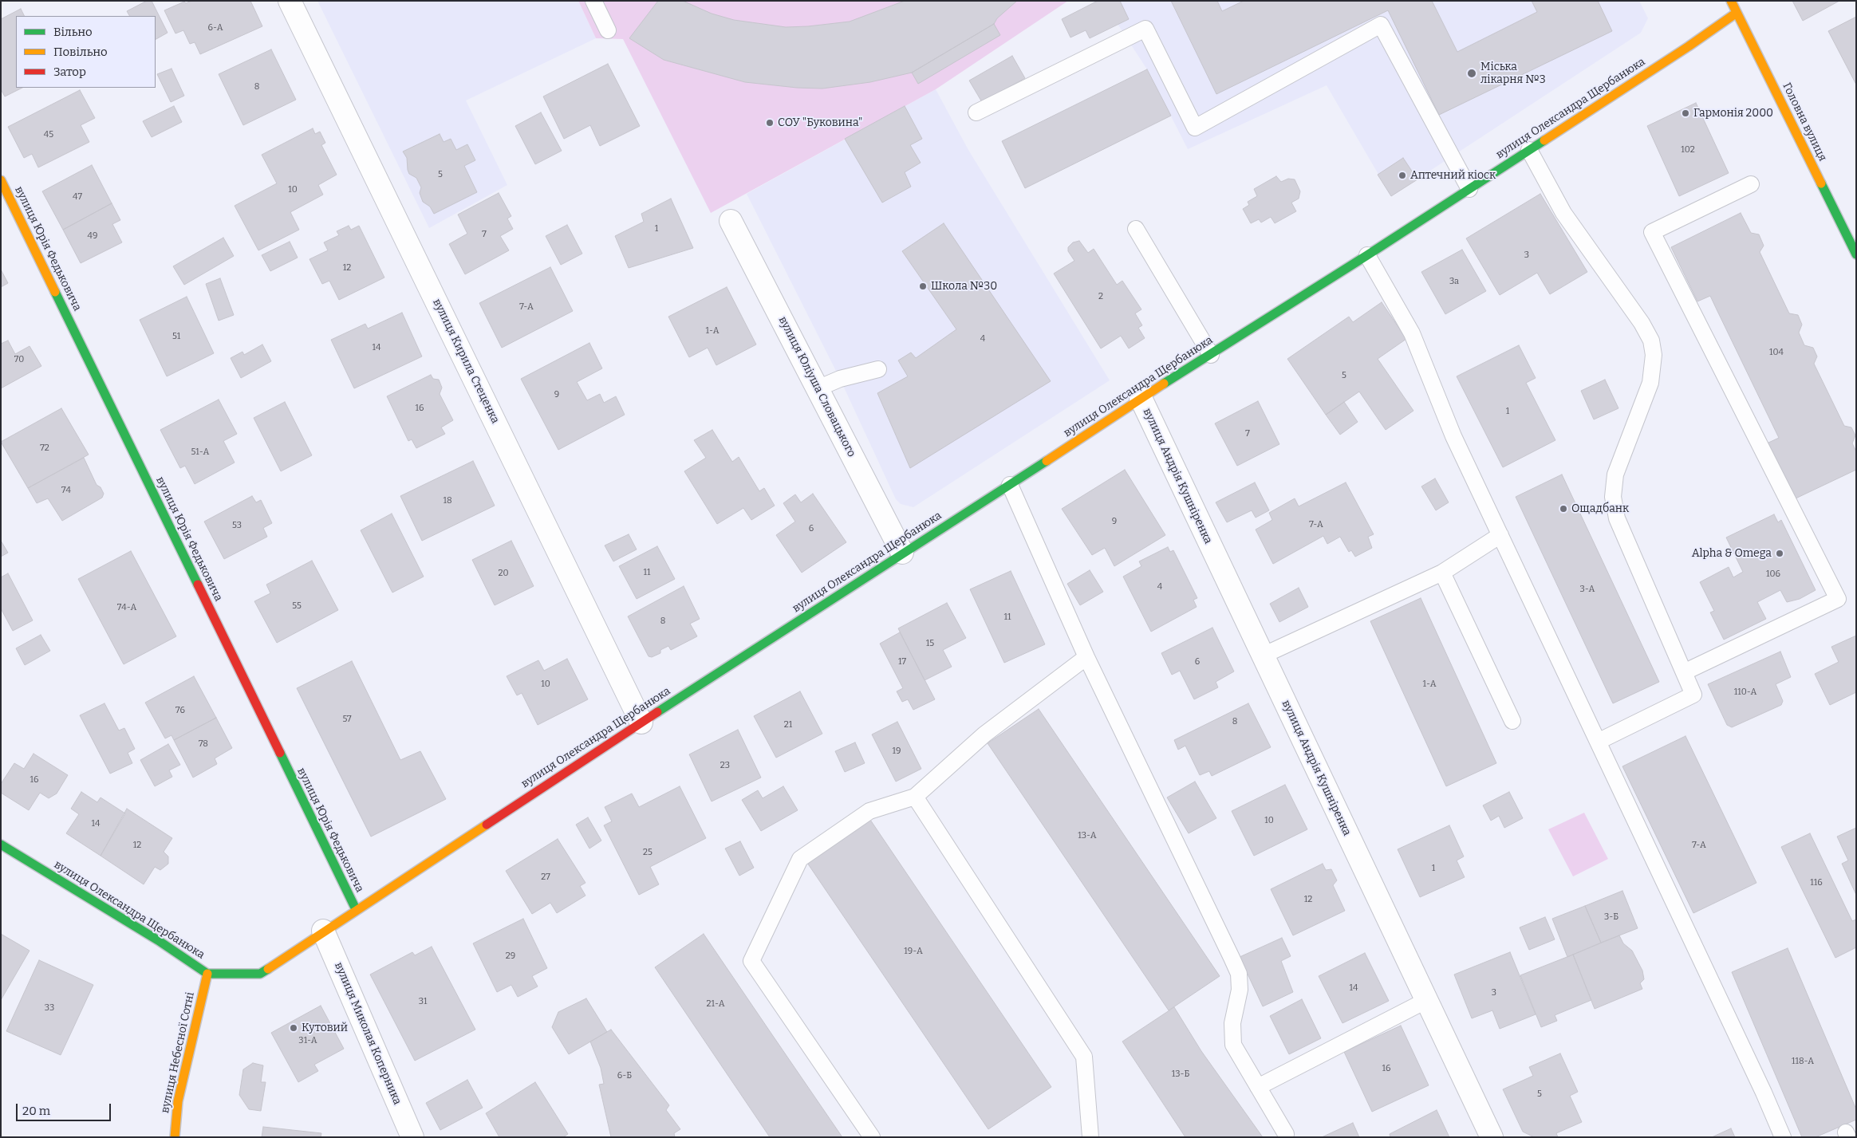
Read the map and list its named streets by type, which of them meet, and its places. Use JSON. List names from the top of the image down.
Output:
{
  "streets": {
    "street": [
      "вулиця Олександра Щербанюка",
      "Головна вулиця",
      "вулиця Юрія Федьковича",
      "вулиця Кирила Стеценка",
      "вулиця Юліуша Словацького",
      "вулиця Андрія Кушніренка",
      "вулиця Миколая Коперника",
      "вулиця Небесної Сотні"
    ]
  },
  "crossings": [
    ["вулиця Олександра Щербанюка", "Головна вулиця"],
    ["вулиця Олександра Щербанюка", "вулиця Юрія Федьковича"],
    ["вулиця Олександра Щербанюка", "вулиця Кирила Стеценка"],
    ["вулиця Олександра Щербанюка", "вулиця Юліуша Словацького"],
    ["вулиця Олександра Щербанюка", "вулиця Андрія Кушніренка"],
    ["вулиця Олександра Щербанюка", "вулиця Миколая Коперника"],
    ["вулиця Олександра Щербанюка", "вулиця Небесної Сотні"]
  ],
  "places": [
    "Міська лікарня №3",
    "Гармонія 2000",
    "СОУ \"Буковина\"",
    "Аптечний кіоск",
    "Школа №30",
    "Ощадбанк",
    "Alpha & Omega",
    "Кутовий"
  ],
  "house_numbers": [
    "6-А",
    "8",
    "45",
    "102",
    "5",
    "10",
    "47",
    "1",
    "7",
    "49",
    "3",
    "12",
    "3а",
    "2",
    "7-А",
    "1-А",
    "51",
    "4",
    "14",
    "104",
    "70",
    "5",
    "9",
    "16",
    "1",
    "7",
    "72",
    "51-А",
    "74",
    "18",
    "9",
    "7-А",
    "53",
    "6",
    "11",
    "20",
    "106",
    "4",
    "3-А",
    "55",
    "74-А",
    "11",
    "8",
    "15",
    "17",
    "6",
    "10",
    "1-А",
    "110-А",
    "76",
    "57",
    "8",
    "21",
    "78",
    "19",
    "23",
    "16",
    "10",
    "14",
    "13-А",
    "12",
    "7-А",
    "25",
    "1",
    "27",
    "116",
    "12",
    "3-Б",
    "19-А",
    "29",
    "14",
    "3",
    "31",
    "21-А",
    "33",
    "31-А",
    "118-А",
    "16",
    "13-Б",
    "6-Б",
    "5"
  ],
  "legend": ["Вільно", "Повільно", "Затор"],
  "scale_bar": "20 m"
}
